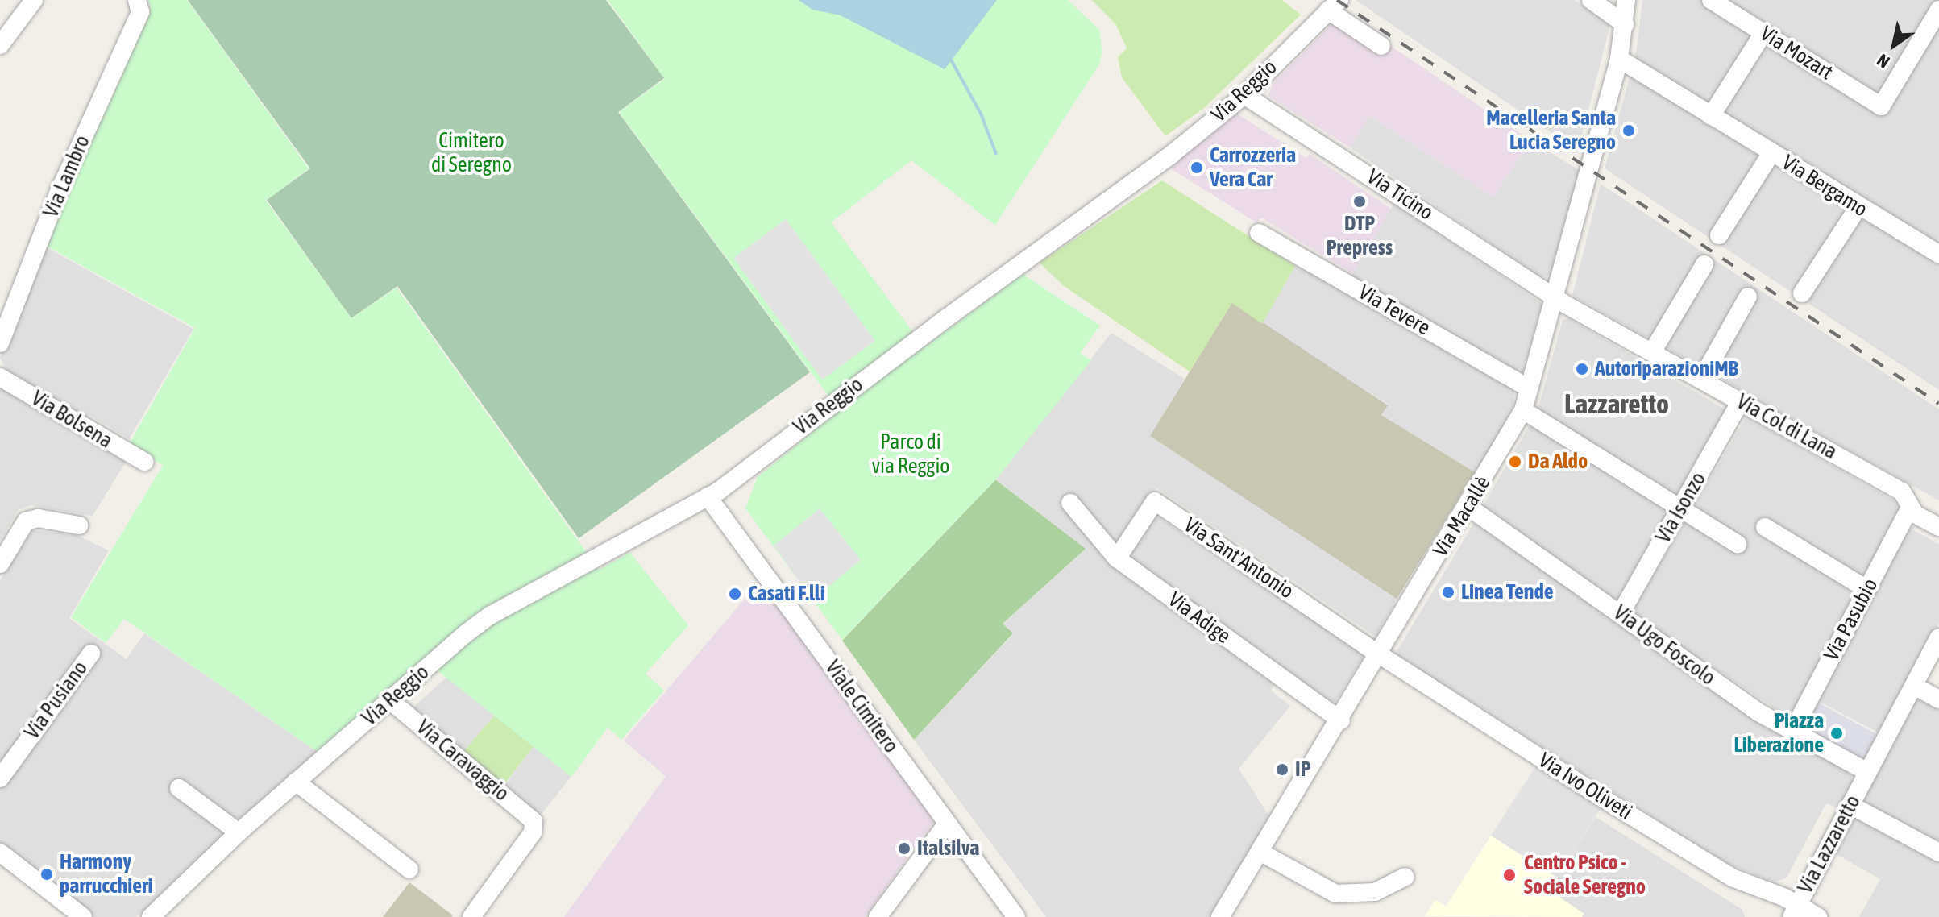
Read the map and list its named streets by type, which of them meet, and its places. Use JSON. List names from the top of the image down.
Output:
{
  "streets": {
    "street": [
      "Via Mozart",
      "Via Reggio",
      "Via Lambro",
      "Via Bergamo",
      "Via Ticino",
      "Via Tevere",
      "Via Bolsena",
      "Via Col di Lana",
      "Via Isonzo",
      "Via Macallè",
      "Via Sant'Antonio",
      "Via Adige",
      "Via Pasubio",
      "Via Ugo Foscolo",
      "Via Pusiano",
      "Viale Cimitero",
      "Via Caravaggio",
      "Via Ivo Oliveti",
      "Via Lazzaretto"
    ]
  },
  "crossings": [
    ["Via Reggio", "Via Ticino"],
    ["Via Reggio", "Viale Cimitero"],
    ["Via Reggio", "Via Caravaggio"],
    ["Via Bergamo", "Via Macallè"],
    ["Via Ticino", "Via Col di Lana"],
    ["Via Ticino", "Via Macallè"],
    ["Via Tevere", "Via Macallè"],
    ["Via Col di Lana", "Via Isonzo"],
    ["Via Col di Lana", "Via Macallè"],
    ["Via Col di Lana", "Via Pasubio"],
    ["Via Isonzo", "Via Ugo Foscolo"],
    ["Via Macallè", "Via Sant'Antonio"],
    ["Via Macallè", "Via Adige"],
    ["Via Macallè", "Via Ugo Foscolo"],
    ["Via Macallè", "Via Ivo Oliveti"],
    ["Via Sant'Antonio", "Via Adige"],
    ["Via Sant'Antonio", "Via Ivo Oliveti"],
    ["Via Pasubio", "Via Ugo Foscolo"],
    ["Via Ugo Foscolo", "Via Lazzaretto"],
    ["Via Ivo Oliveti", "Via Lazzaretto"]
  ],
  "districts": ["Lazzaretto"],
  "parks": ["Cimitero di Seregno", "Parco di via Reggio"],
  "places": [
    "Macelleria Santa Lucia Seregno",
    "Carrozzeria Vera Car",
    "DTP Prepress",
    "AutoriparazioniMB",
    "Da Aldo",
    "Linea Tende",
    "Casati F.lli",
    "Piazza Liberazione",
    "IP",
    "Italsilva",
    "Harmony parrucchieri",
    "Centro Psico - Sociale Seregno"
  ],
  "north": "bottom left"
}
